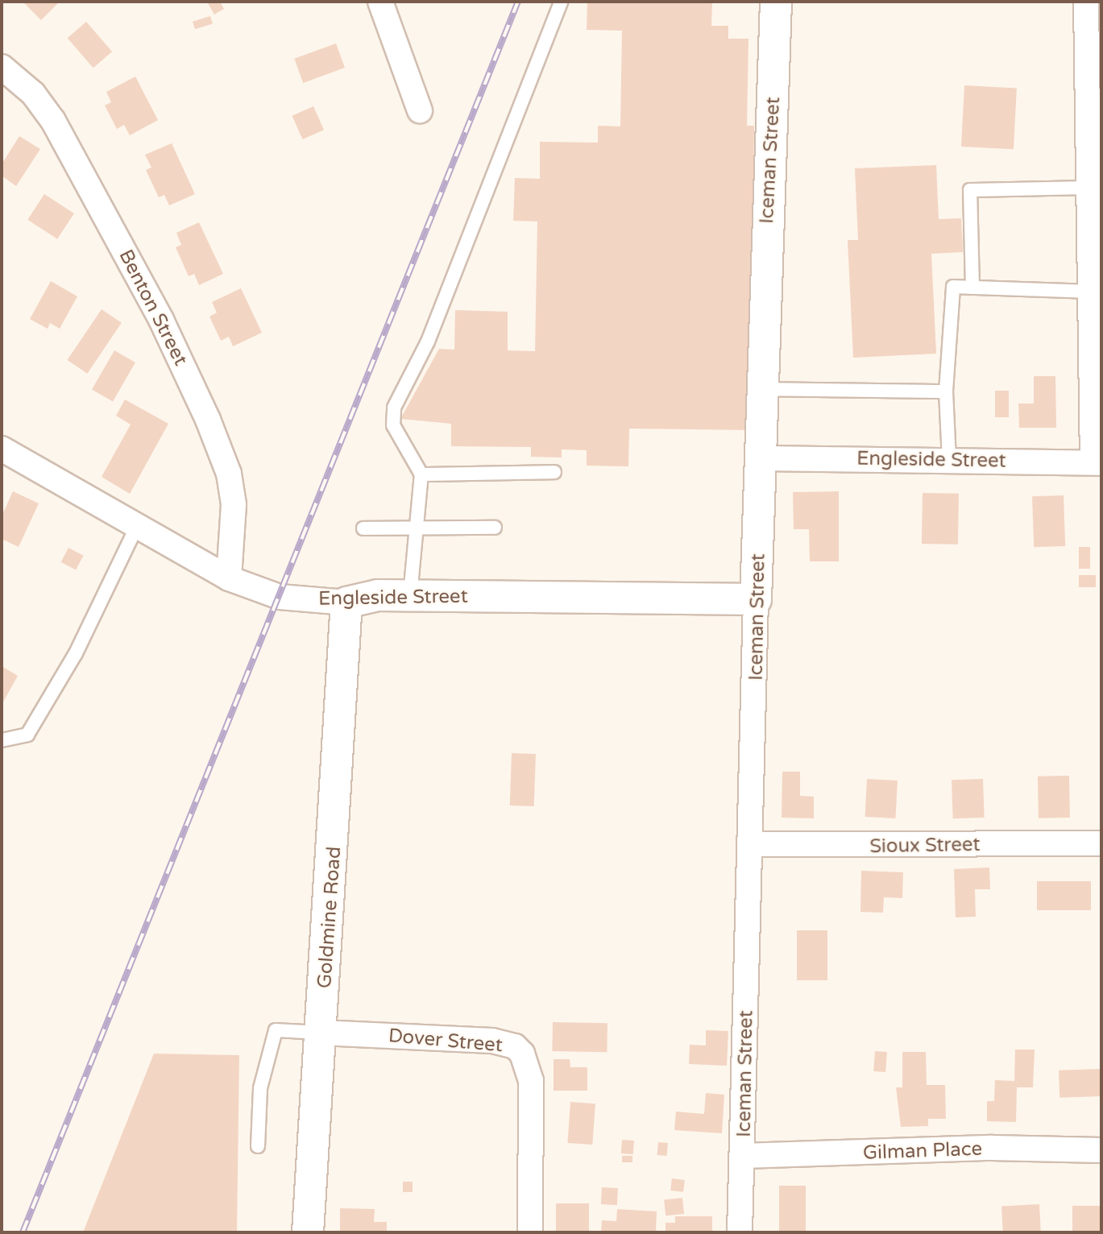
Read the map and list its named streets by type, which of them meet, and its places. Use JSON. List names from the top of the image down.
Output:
{
  "streets": {
    "main road": ["Iceman Street", "Engleside Street", "Goldmine Road"],
    "street": [
      "Benton Street",
      "Sioux Street",
      "Dover Street",
      "Gilman Place"
    ]
  },
  "crossings": [
    ["Iceman Street", "Engleside Street"],
    ["Iceman Street", "Sioux Street"],
    ["Iceman Street", "Gilman Place"],
    ["Benton Street", "Engleside Street"],
    ["Engleside Street", "Goldmine Road"],
    ["Goldmine Road", "Dover Street"]
  ]
}
